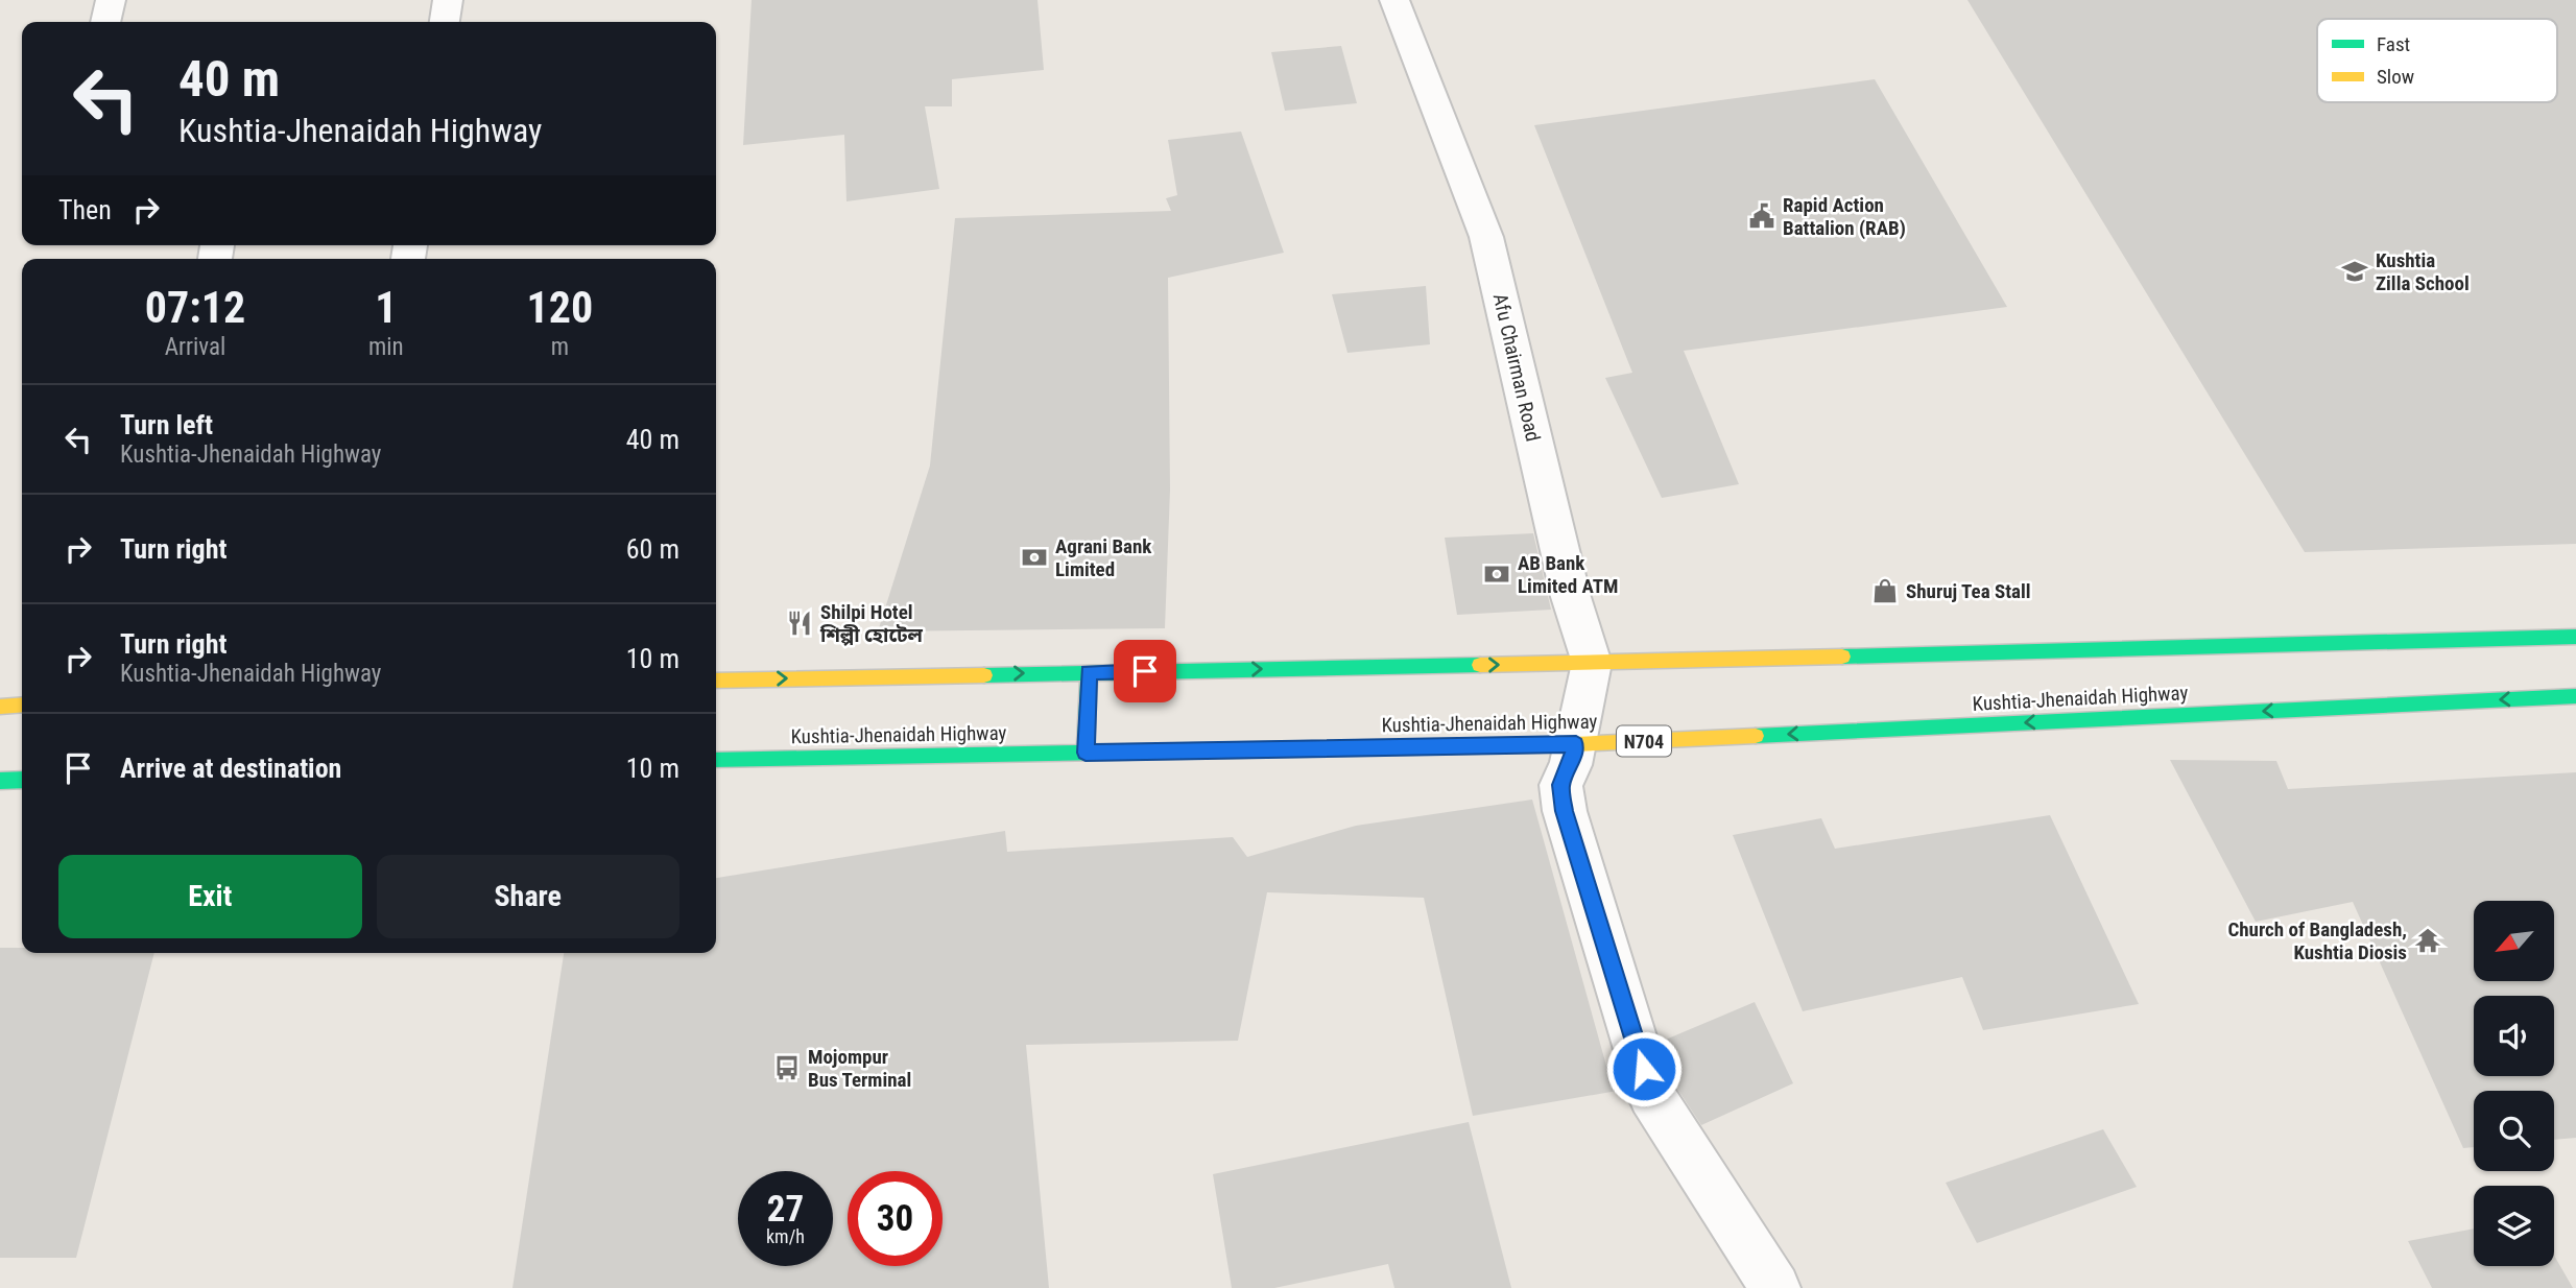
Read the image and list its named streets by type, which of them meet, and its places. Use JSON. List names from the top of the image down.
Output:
{
  "streets": {
    "highway": ["Kushtia-Jhenaidah Highway", "N704"],
    "street": ["Afu Chairman Road"]
  },
  "crossings": [
    ["Afu Chairman Road", "Kushtia-Jhenaidah Highway"]
  ],
  "places": {
    "public building": ["Rapid Action Battalion (RAB)"],
    "school or university": ["Kushtia Zilla School"],
    "bank": ["Agrani Bank Limited", "AB Bank Limited ATM"],
    "shop": ["Shuruj Tea Stall"],
    "restaurant": ["Shilpi Hotel শিল্পী হোটেল"],
    "temple": ["Church of Bangladesh, Kushtia Diosis"],
    "bus stop": ["Mojompur Bus Terminal"]
  },
  "legend": ["Fast", "Slow"],
  "north": "bottom left",
  "page": {
    "turn": ["40 m", "Kushtia-Jhenaidah Highway"],
    "then": "Then",
    "eta": [
      "07:12",
      "Arrival",
      "1",
      "min",
      "120",
      "m"
    ],
    "list": [
      {
        "name": "Turn left",
        "note": "Kushtia-Jhenaidah Highway",
        "value": "40 m"
      },
      {
        "name": "Turn right",
        "value": "60 m"
      },
      {
        "name": "Turn right",
        "note": "Kushtia-Jhenaidah Highway",
        "value": "10 m"
      },
      {
        "name": "Arrive at destination",
        "value": "10 m"
      }
    ],
    "buttons": ["Exit", "Share"],
    "speed": "27 km/h",
    "limit": "30"
  }
}
